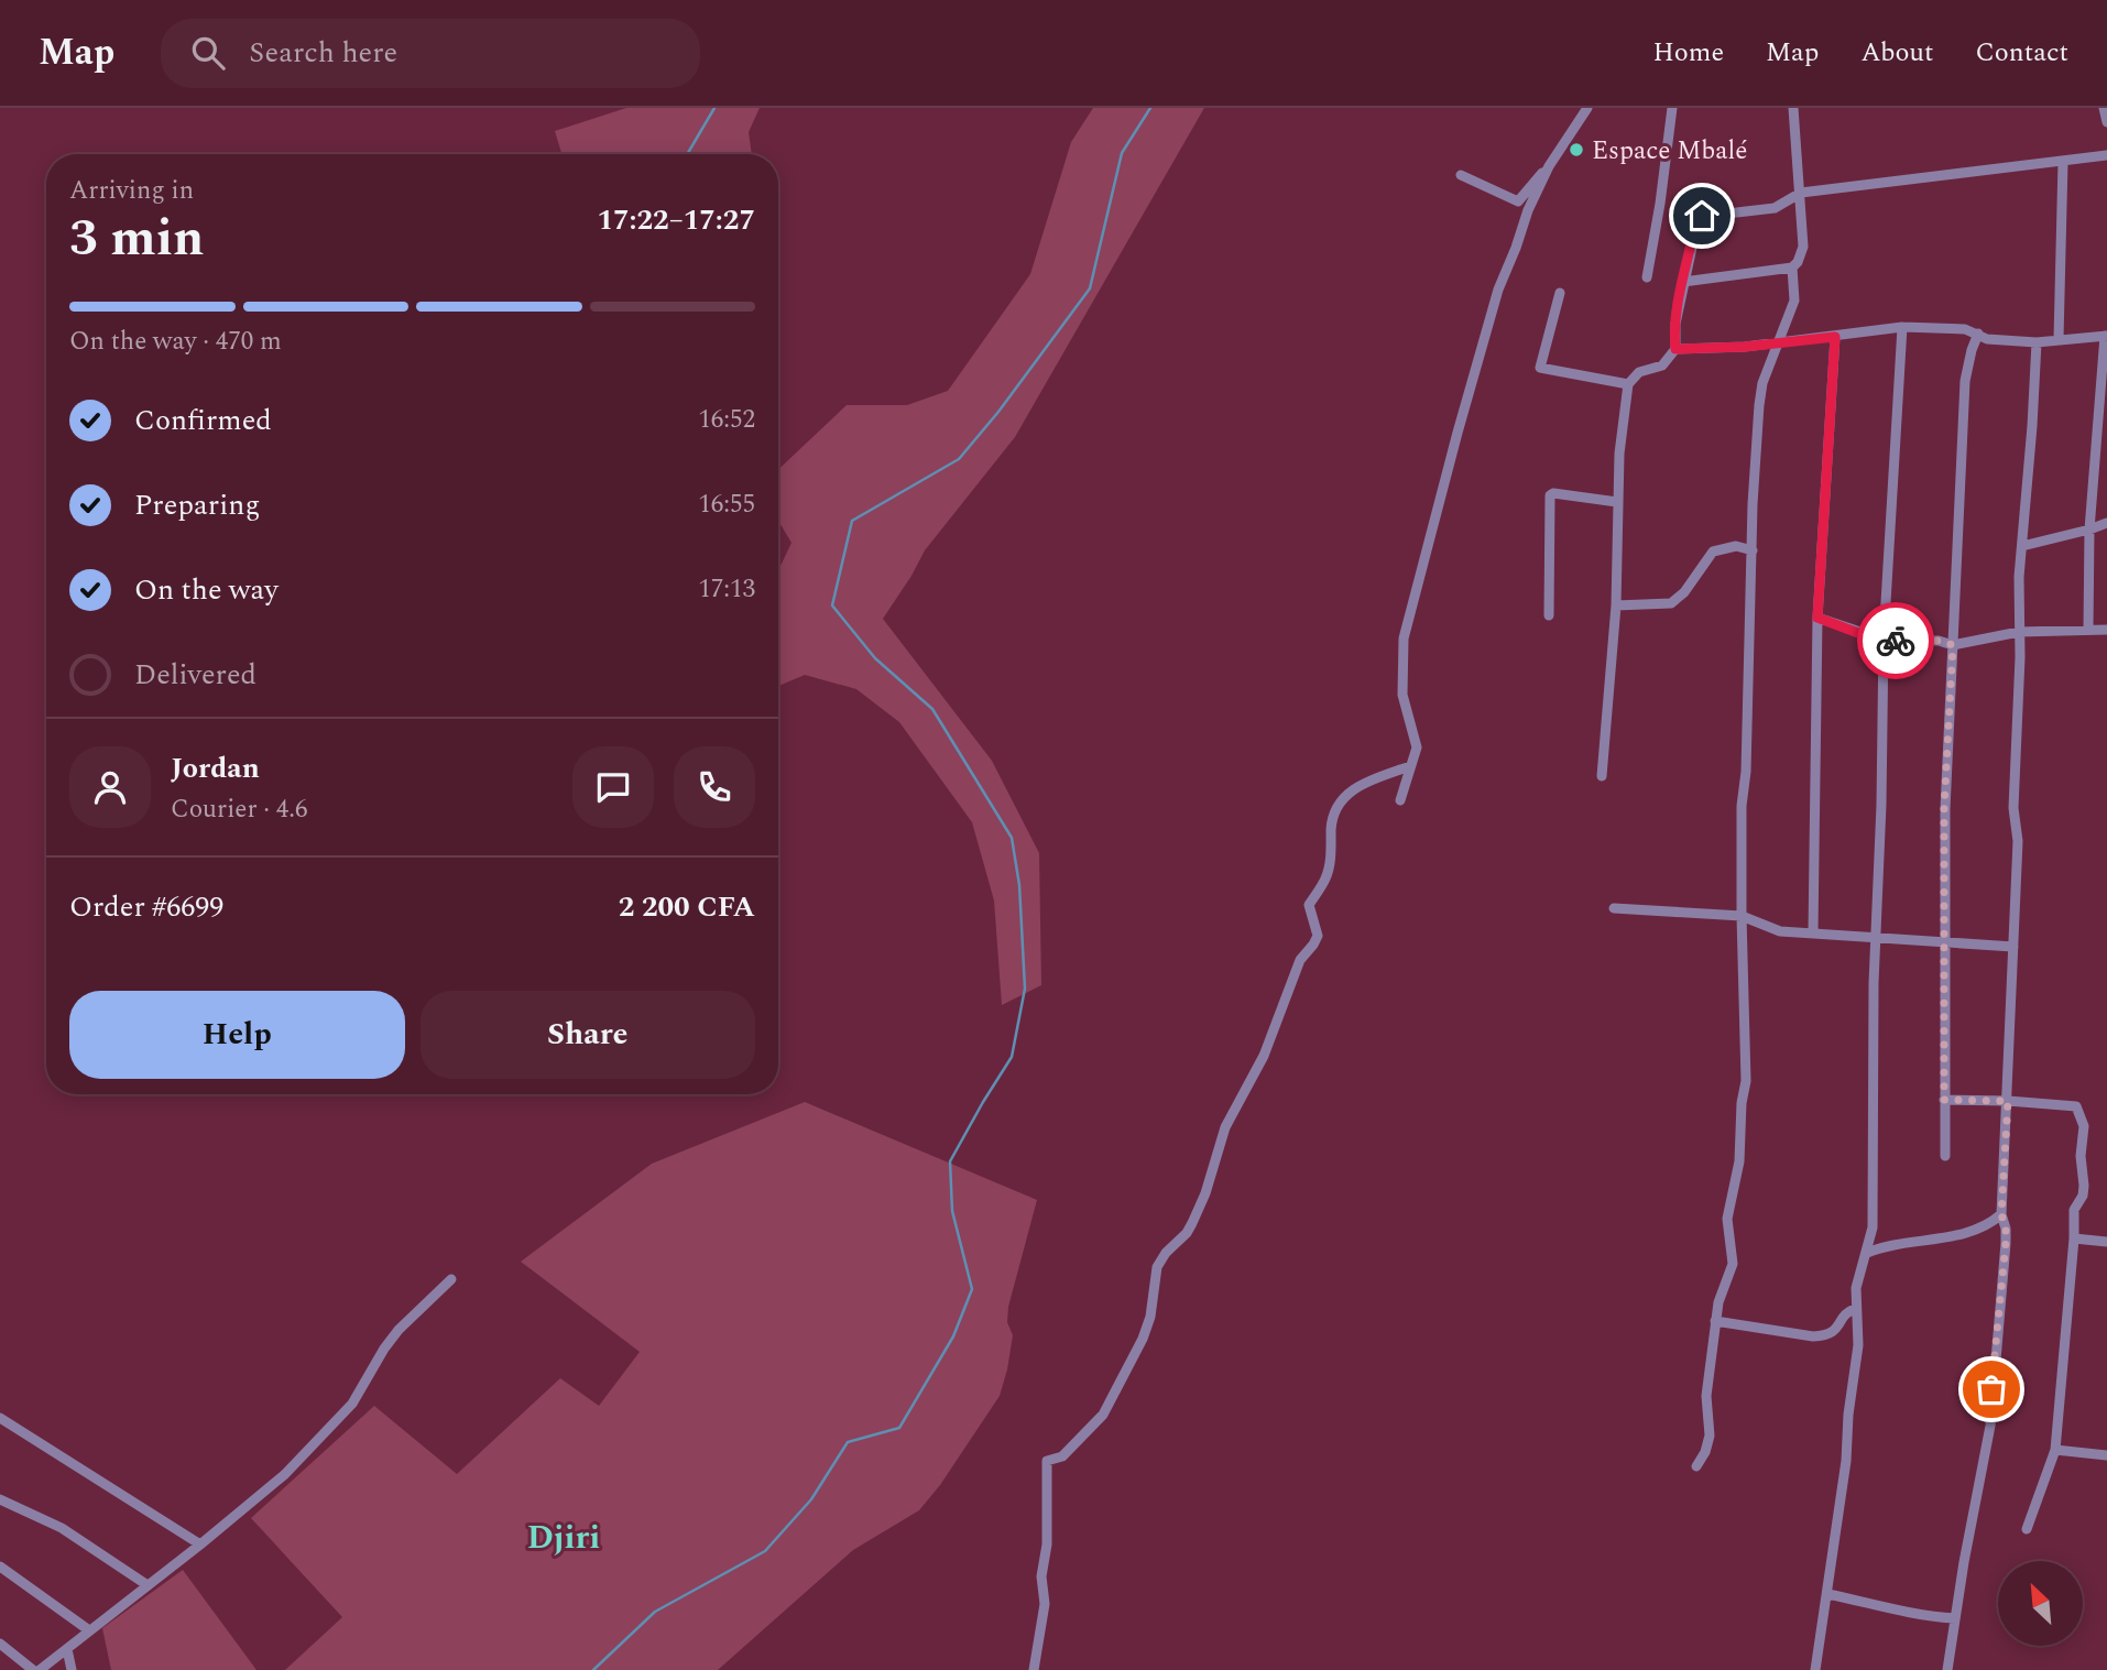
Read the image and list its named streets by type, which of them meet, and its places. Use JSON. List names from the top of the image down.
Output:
{
  "districts": ["Djiri"],
  "places": ["Espace Mbalé"],
  "north": "top left",
  "page": {
    "header": "Map",
    "search": "Search here",
    "nav": [
      "Home",
      "Map",
      "About",
      "Contact"
    ],
    "heading": ["3 min", "Arriving in", "17:22–17:27"],
    "panel": [
      "Jordan",
      "Courier · 4.6",
      "Order #6699",
      "2 200 CFA"
    ],
    "bar": "On the way · 470 m",
    "list": [
      ["Confirmed", "16:52"],
      ["Preparing", "16:55"],
      ["On the way", "17:13"],
      "Delivered"
    ],
    "buttons": ["Help", "Share"]
  }
}
